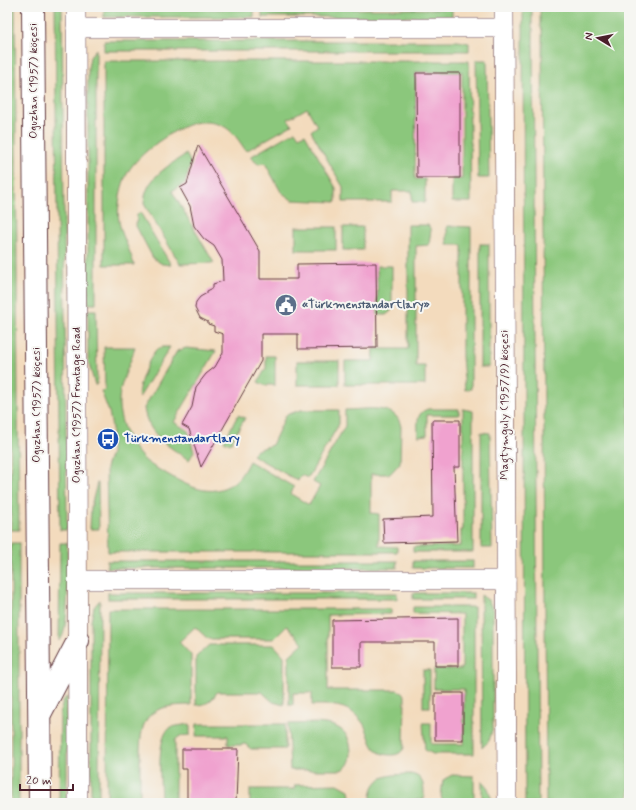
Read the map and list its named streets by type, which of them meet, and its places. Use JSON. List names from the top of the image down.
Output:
{
  "streets": {
    "main road": ["Oguzhan (1957) köçesi"],
    "street": ["Oguzhan (1957) Frontage Road", "Magtymguly (1957/9) köçesi"]
  },
  "places": {
    "public building": ["«Türkmenstandartlary»"],
    "bus stop": ["Türkmenstandartlary"]
  },
  "scale_bar": "20 m",
  "north": "left"
}
